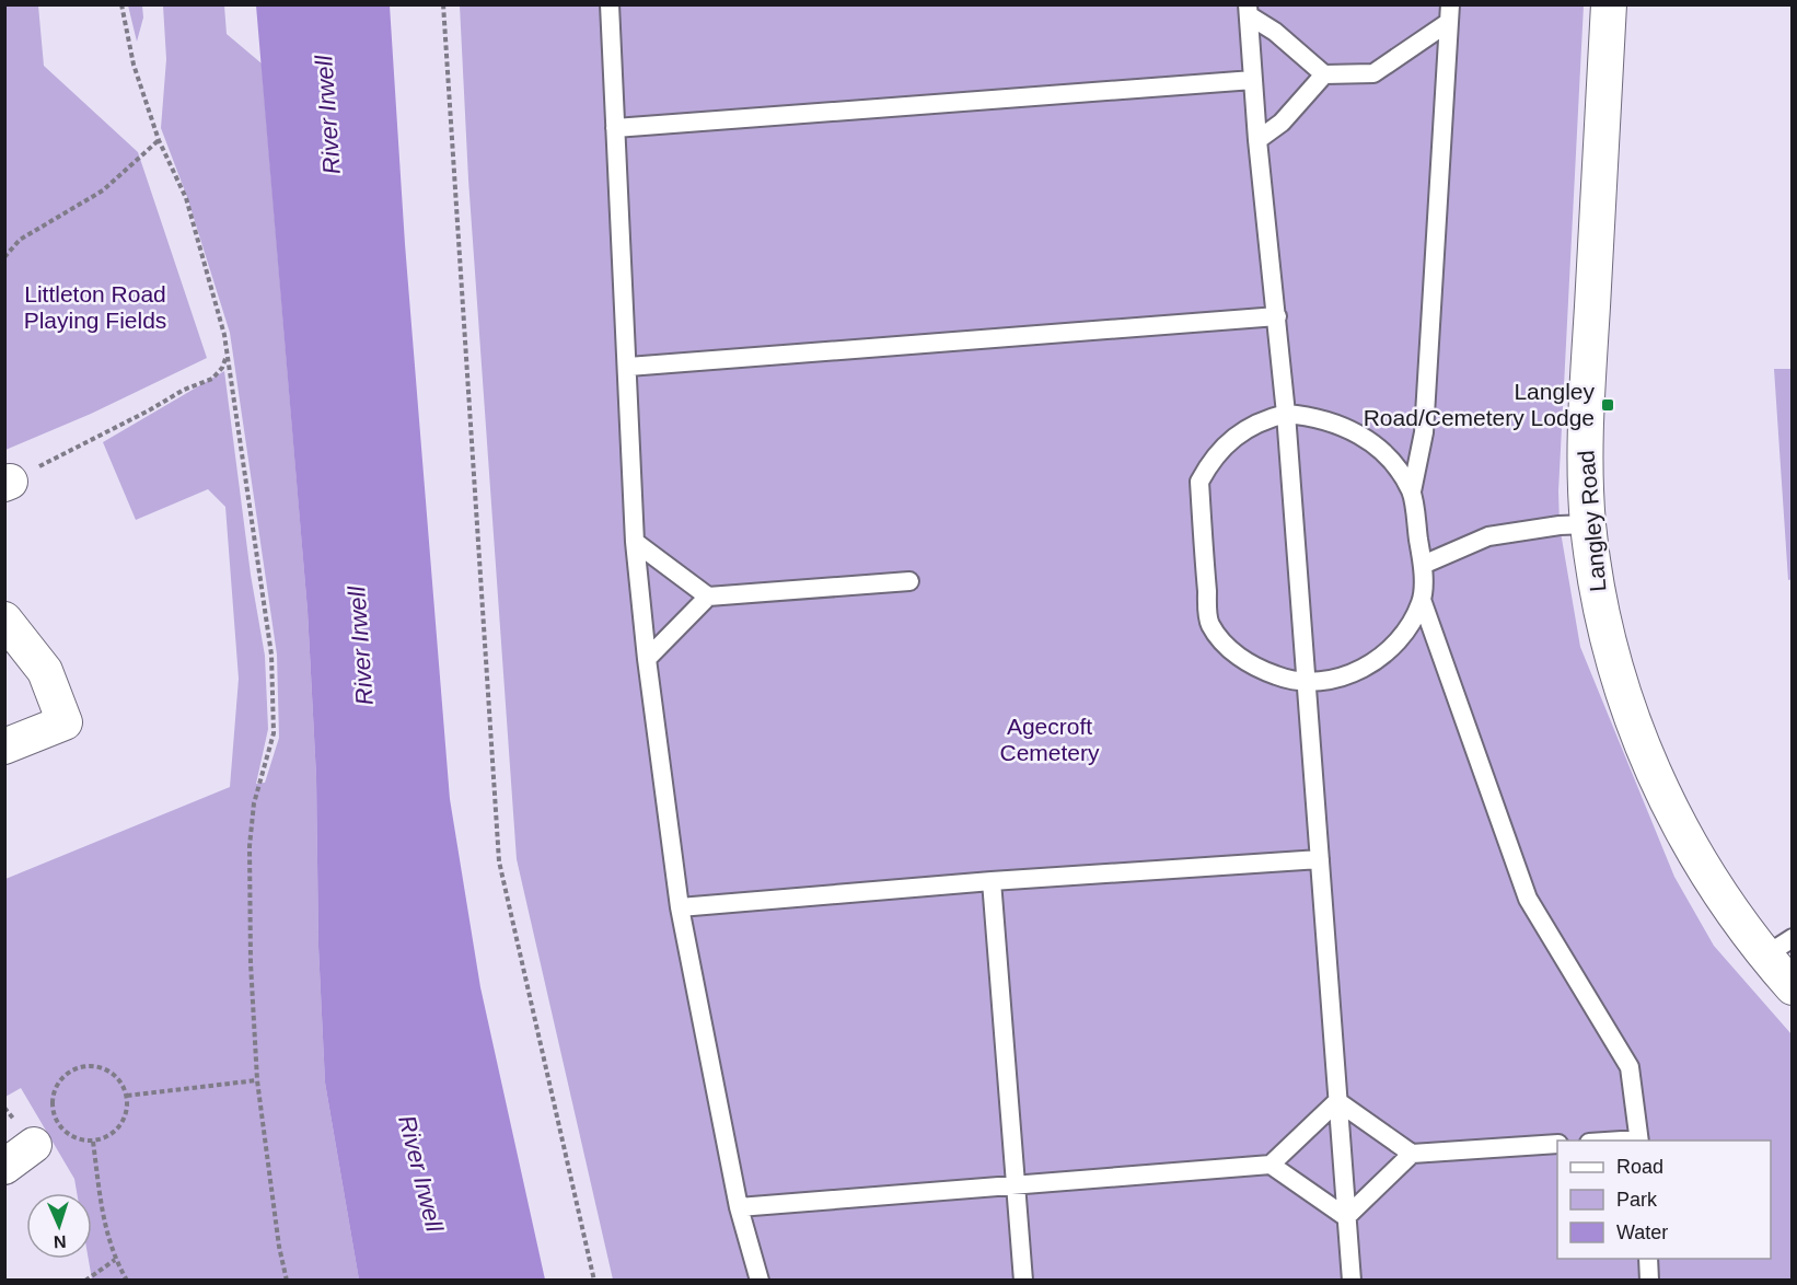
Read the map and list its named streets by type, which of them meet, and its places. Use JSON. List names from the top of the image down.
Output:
{
  "streets": {
    "street": ["Langley Road"]
  },
  "water": ["River Irwell"],
  "parks": ["Littleton Road Playing Fields", "Agecroft Cemetery"],
  "places": {
    "transit": ["Langley Road/Cemetery Lodge"]
  },
  "legend": ["Road", "Park", "Water"],
  "north": "bottom"
}
